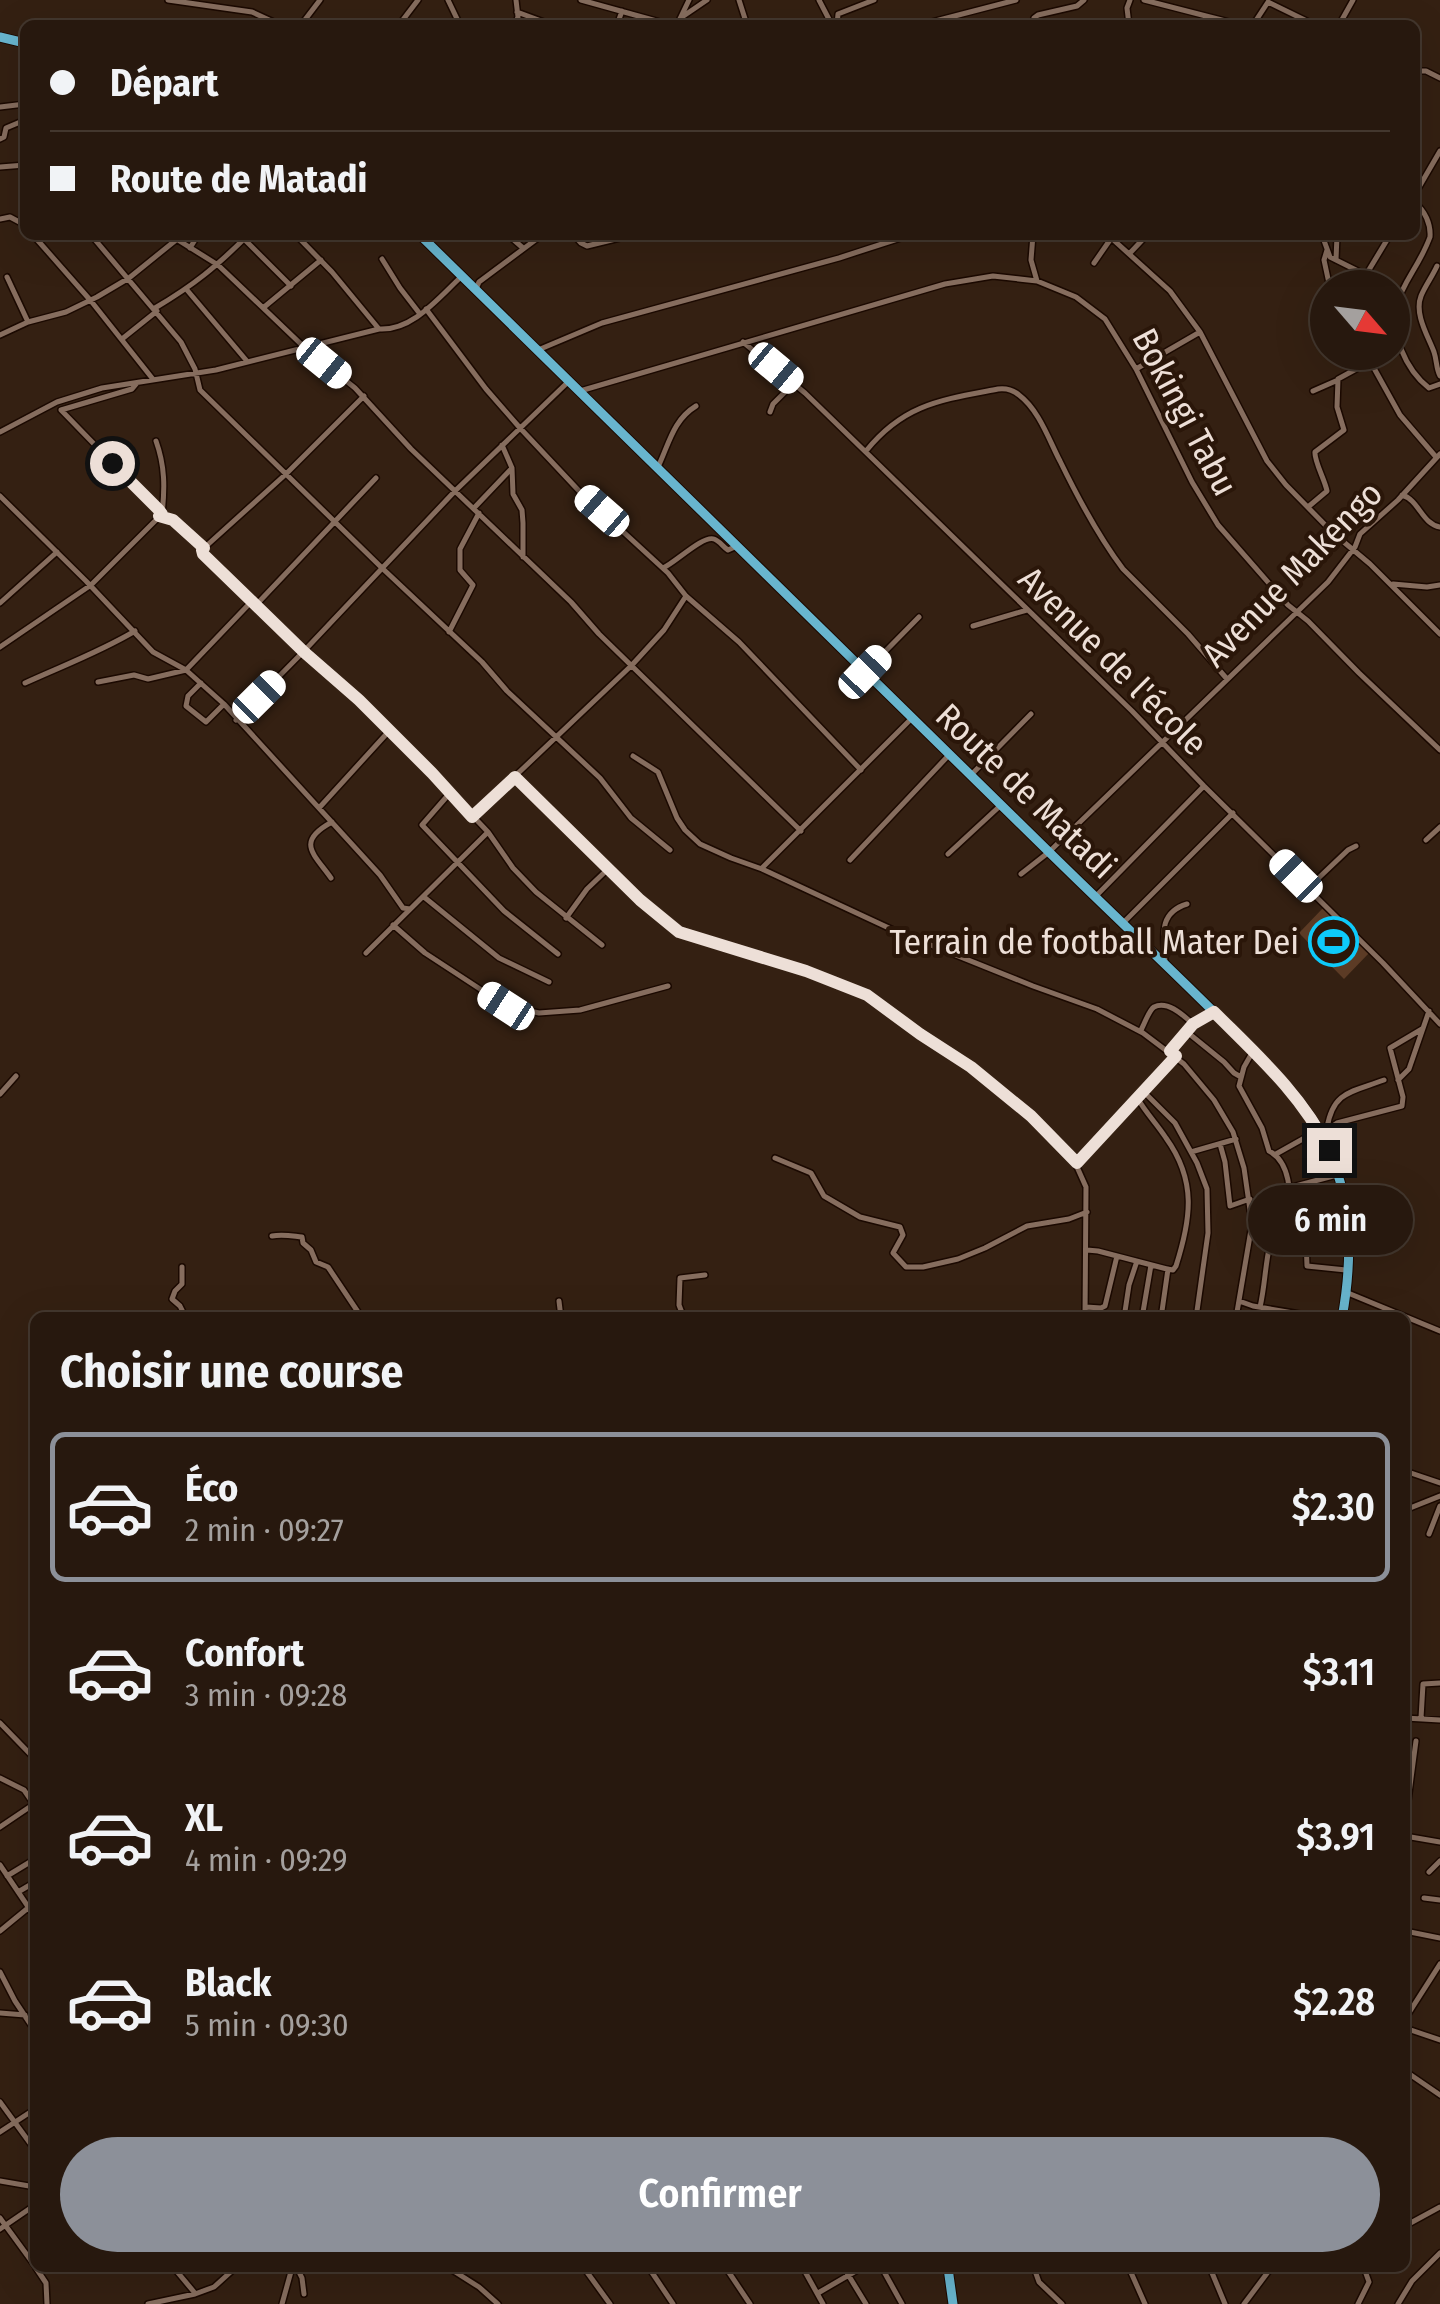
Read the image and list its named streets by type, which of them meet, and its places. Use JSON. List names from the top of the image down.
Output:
{
  "streets": {
    "highway": ["Route de Matadi"],
    "street": ["Bokingi Tabu", "Avenue Makengo", "Avenue de l'école"]
  },
  "crossings": [
    ["Bokingi Tabu", "Avenue Makengo"],
    ["Bokingi Tabu", "Avenue de l'école"],
    ["Bokingi Tabu", "Route de Matadi"],
    ["Avenue Makengo", "Avenue de l'école"],
    ["Avenue Makengo", "Route de Matadi"]
  ],
  "places": {
    "sports": ["Terrain de football Mater Dei"]
  },
  "north": "bottom right",
  "page": {
    "banner": ["Départ", "Route de Matadi"],
    "bubble": "6 min",
    "heading": "Choisir une course",
    "list": [
      {
        "name": "Éco",
        "note": "2 min · 09:27",
        "value": "$2.30"
      },
      {
        "name": "Confort",
        "note": "3 min · 09:28",
        "value": "$3.11"
      },
      {
        "name": "XL",
        "note": "4 min · 09:29",
        "value": "$3.91"
      },
      {
        "name": "Black",
        "note": "5 min · 09:30",
        "value": "$2.28"
      }
    ],
    "buttons": "Confirmer"
  }
}
